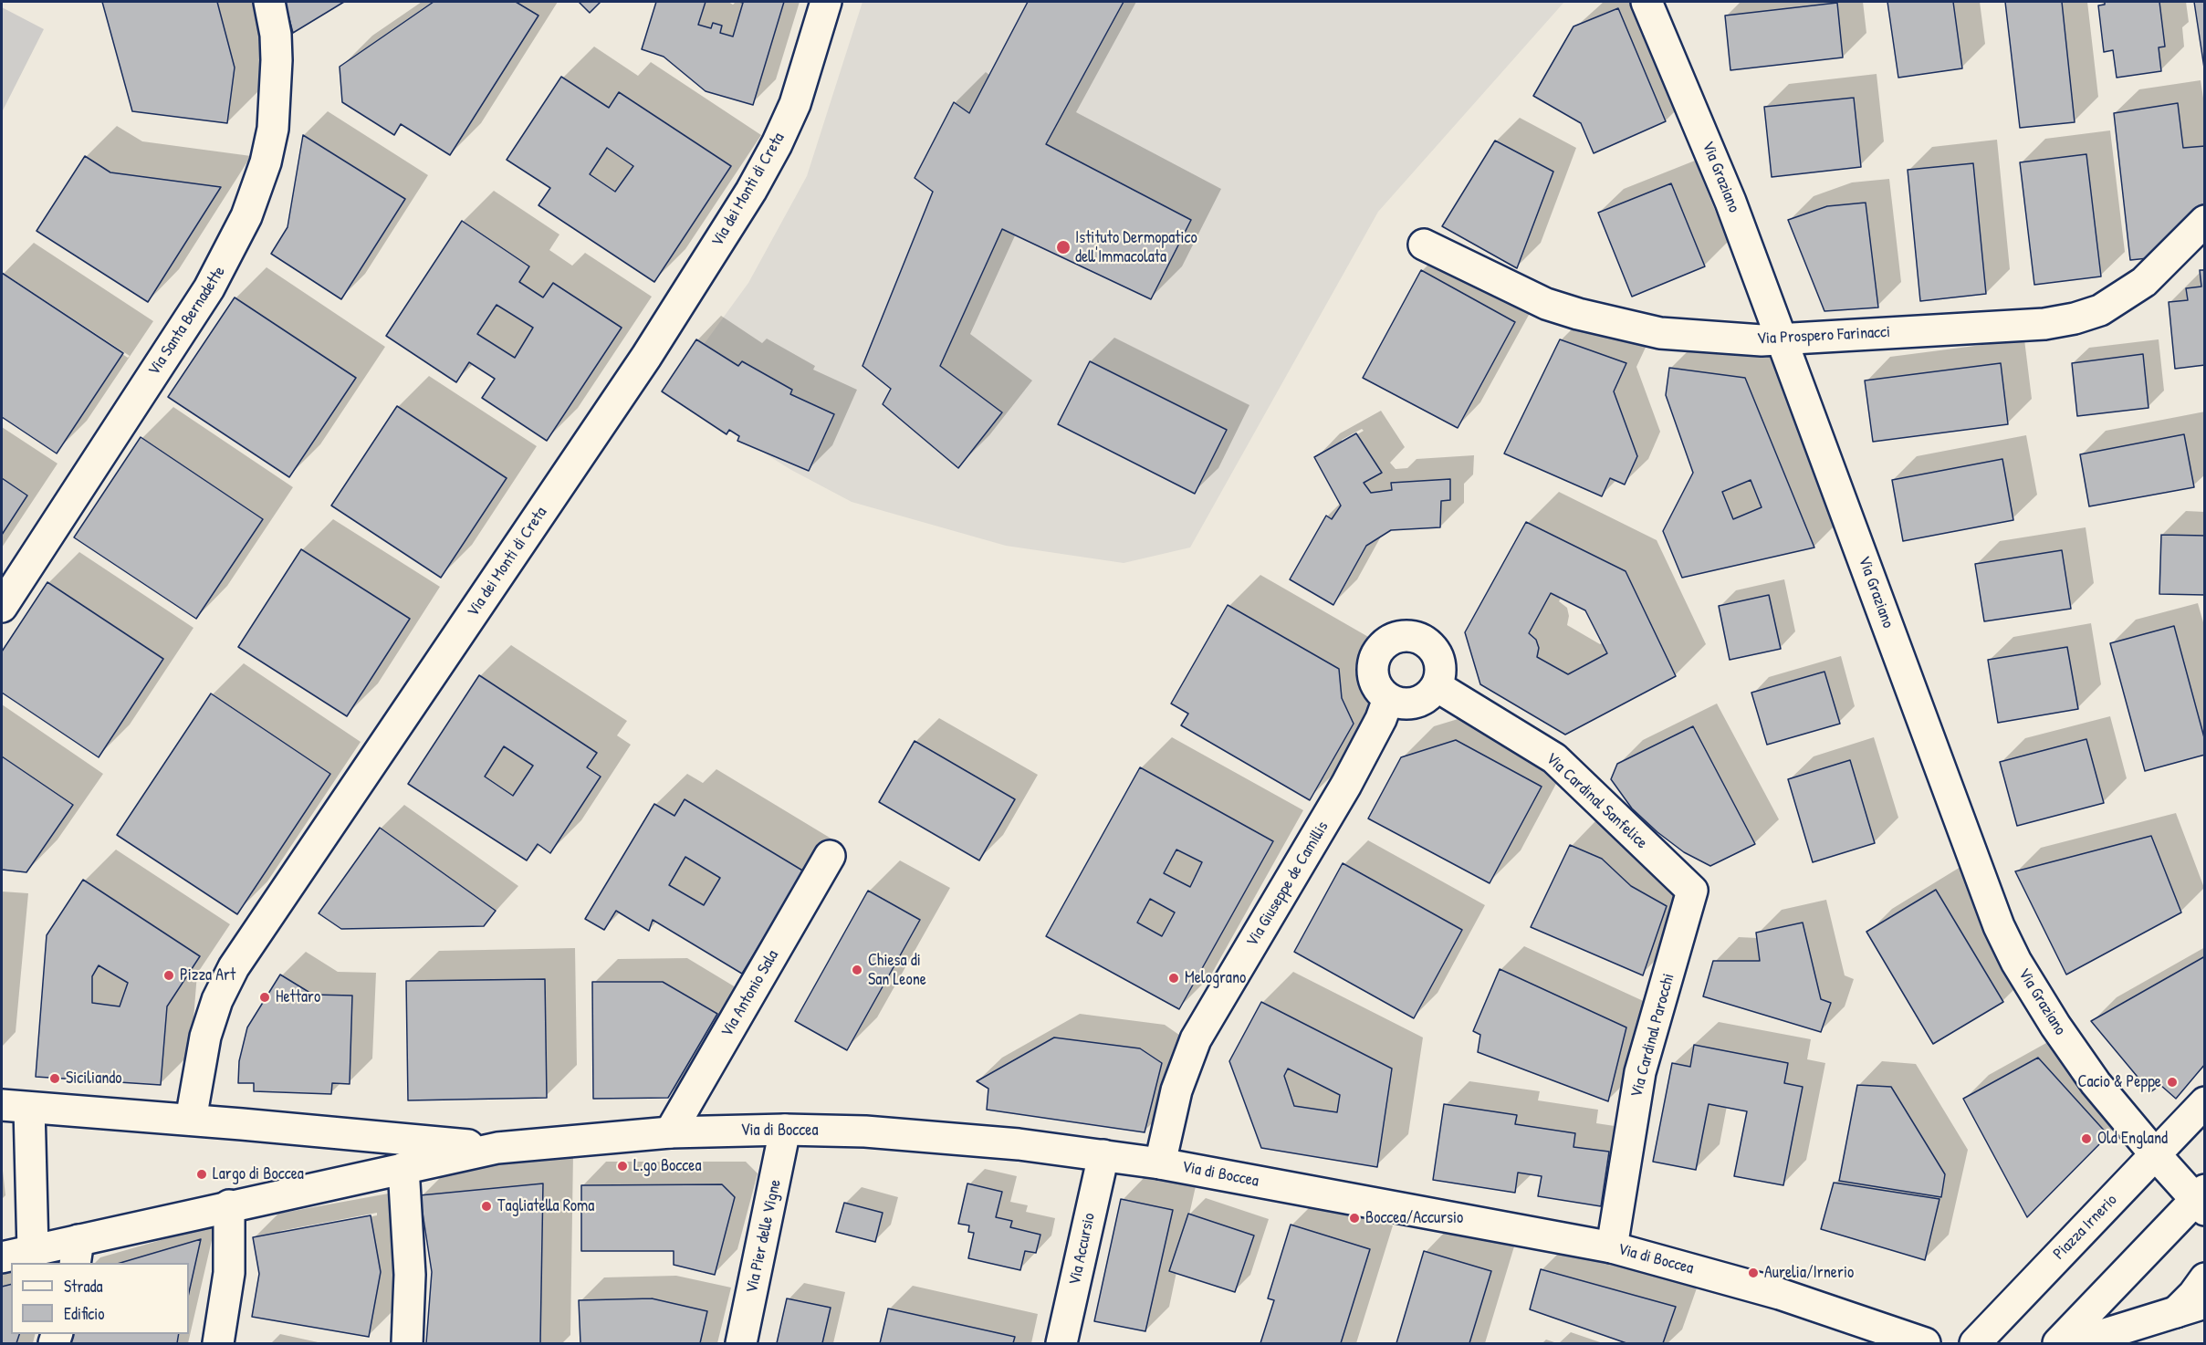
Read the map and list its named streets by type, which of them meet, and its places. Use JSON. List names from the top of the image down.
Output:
{
  "streets": {
    "street": [
      "Via Graziano",
      "Via dei Monti di Creta",
      "Via Santa Bernadette",
      "Via Prospero Farinacci",
      "Via Cardinal Sanfelice",
      "Via Giuseppe de Camillis",
      "Via Antonio Sala",
      "Via Cardinal Parocchi",
      "Via di Boccea",
      "Piazza Irnerio",
      "Via Pier delle Vigne",
      "Via Accursio"
    ]
  },
  "crossings": [
    ["Via Graziano", "Via Prospero Farinacci"],
    ["Via Graziano", "Piazza Irnerio"],
    ["Via Cardinal Sanfelice", "Via Giuseppe de Camillis"],
    ["Via Cardinal Sanfelice", "Via Cardinal Parocchi"],
    ["Via Giuseppe de Camillis", "Via di Boccea"],
    ["Via Antonio Sala", "Via di Boccea"],
    ["Via Cardinal Parocchi", "Via di Boccea"],
    ["Via di Boccea", "Via Pier delle Vigne"],
    ["Via di Boccea", "Via Accursio"]
  ],
  "places": [
    "Istituto Dermopatico dell'Immacolata",
    "Chiesa di San Leone",
    "Pizza Art",
    "Melograno",
    "Hettaro",
    "Siciliando",
    "Cacio & Peppe",
    "Old England",
    "L.go Boccea",
    "Largo di Boccea",
    "Tagliatella Roma",
    "Boccea/Accursio",
    "Aurelia/Irnerio"
  ],
  "legend": ["Strada", "Edificio"]
}
